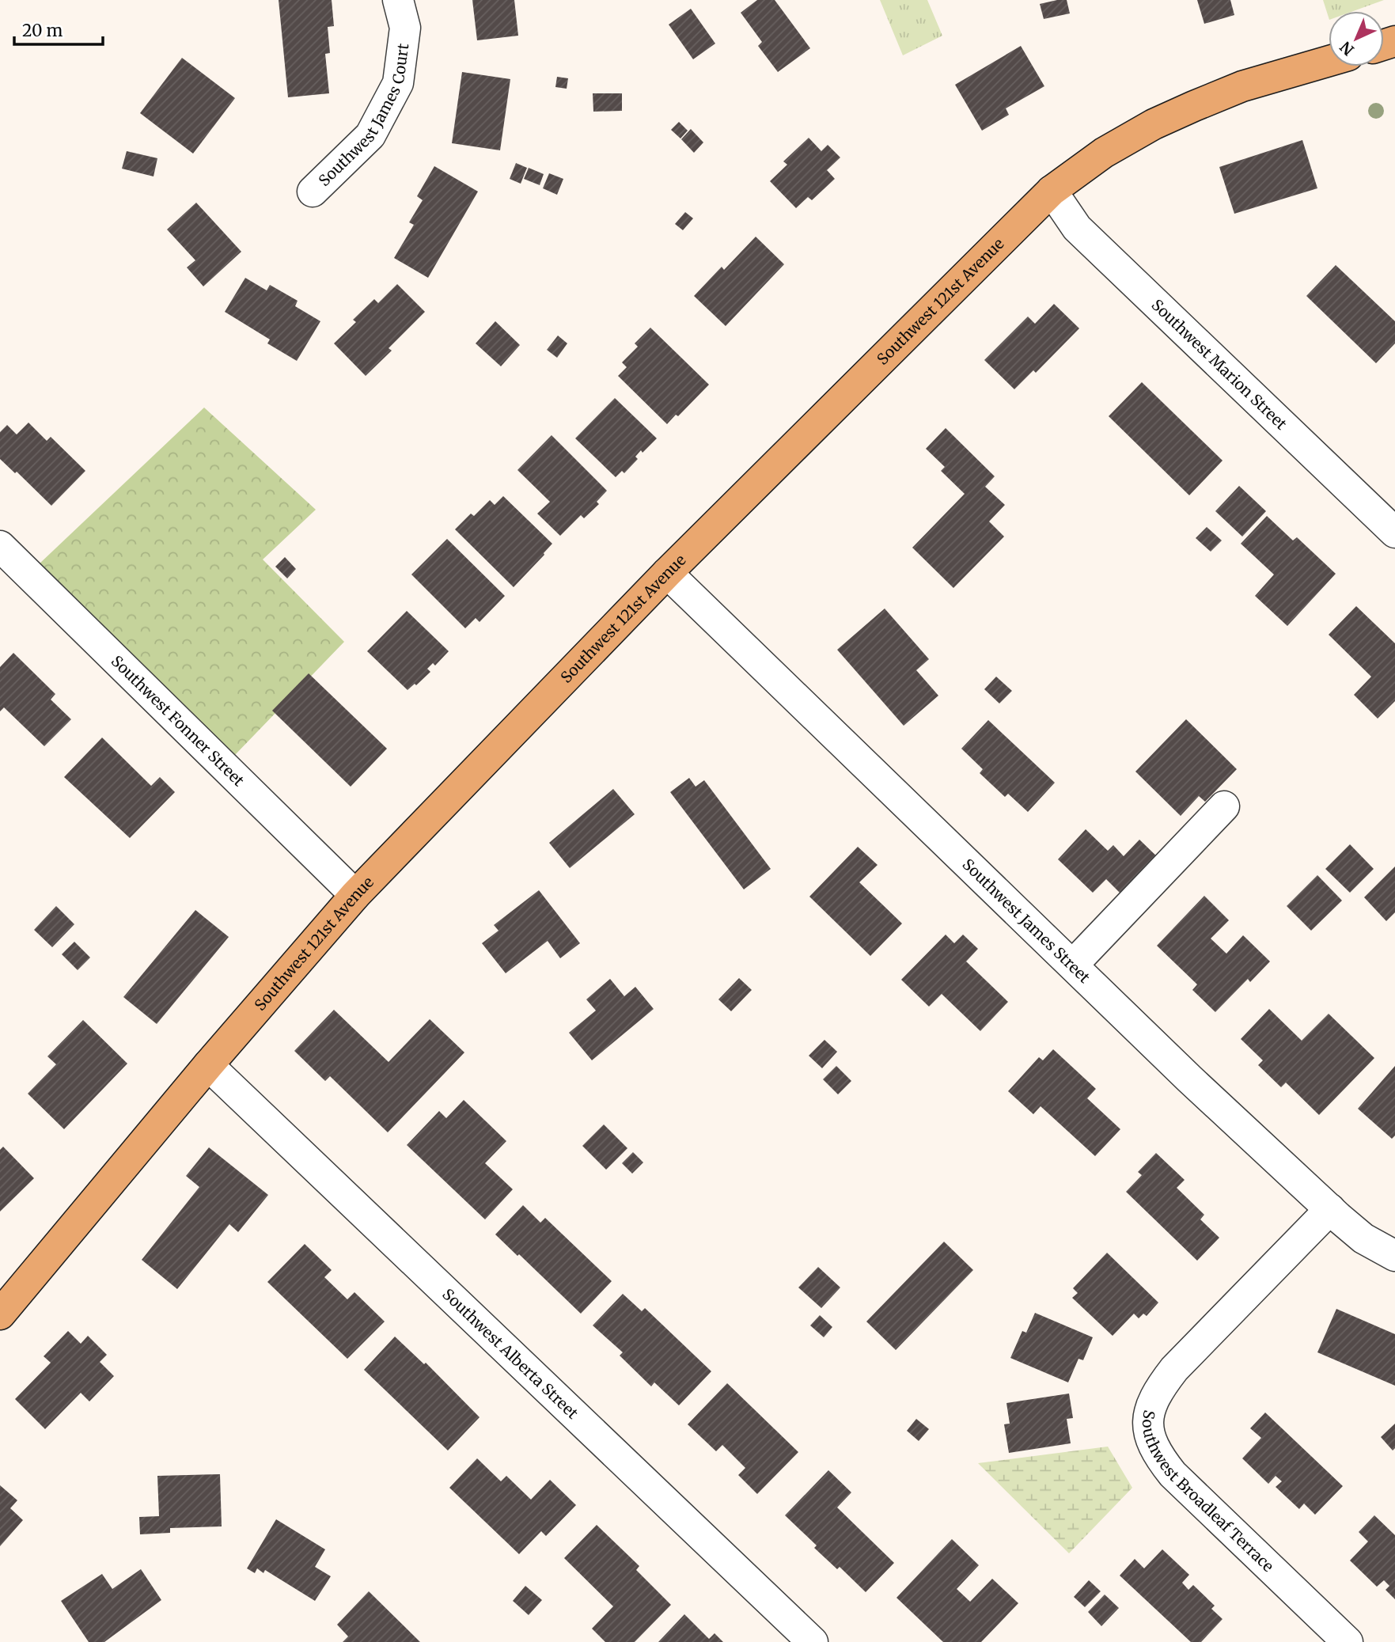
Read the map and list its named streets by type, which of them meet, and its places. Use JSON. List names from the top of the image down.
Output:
{
  "streets": {
    "main road": ["Southwest 121st Avenue"],
    "street": [
      "Southwest James Court",
      "Southwest Marion Street",
      "Southwest Fonner Street",
      "Southwest James Street",
      "Southwest Alberta Street",
      "Southwest Broadleaf Terrace"
    ]
  },
  "crossings": [
    ["Southwest 121st Avenue", "Southwest Marion Street"],
    ["Southwest 121st Avenue", "Southwest Fonner Street"],
    ["Southwest 121st Avenue", "Southwest James Street"],
    ["Southwest 121st Avenue", "Southwest Alberta Street"],
    ["Southwest James Street", "Southwest Broadleaf Terrace"]
  ],
  "scale_bar": "20 m",
  "north": "bottom left"
}
